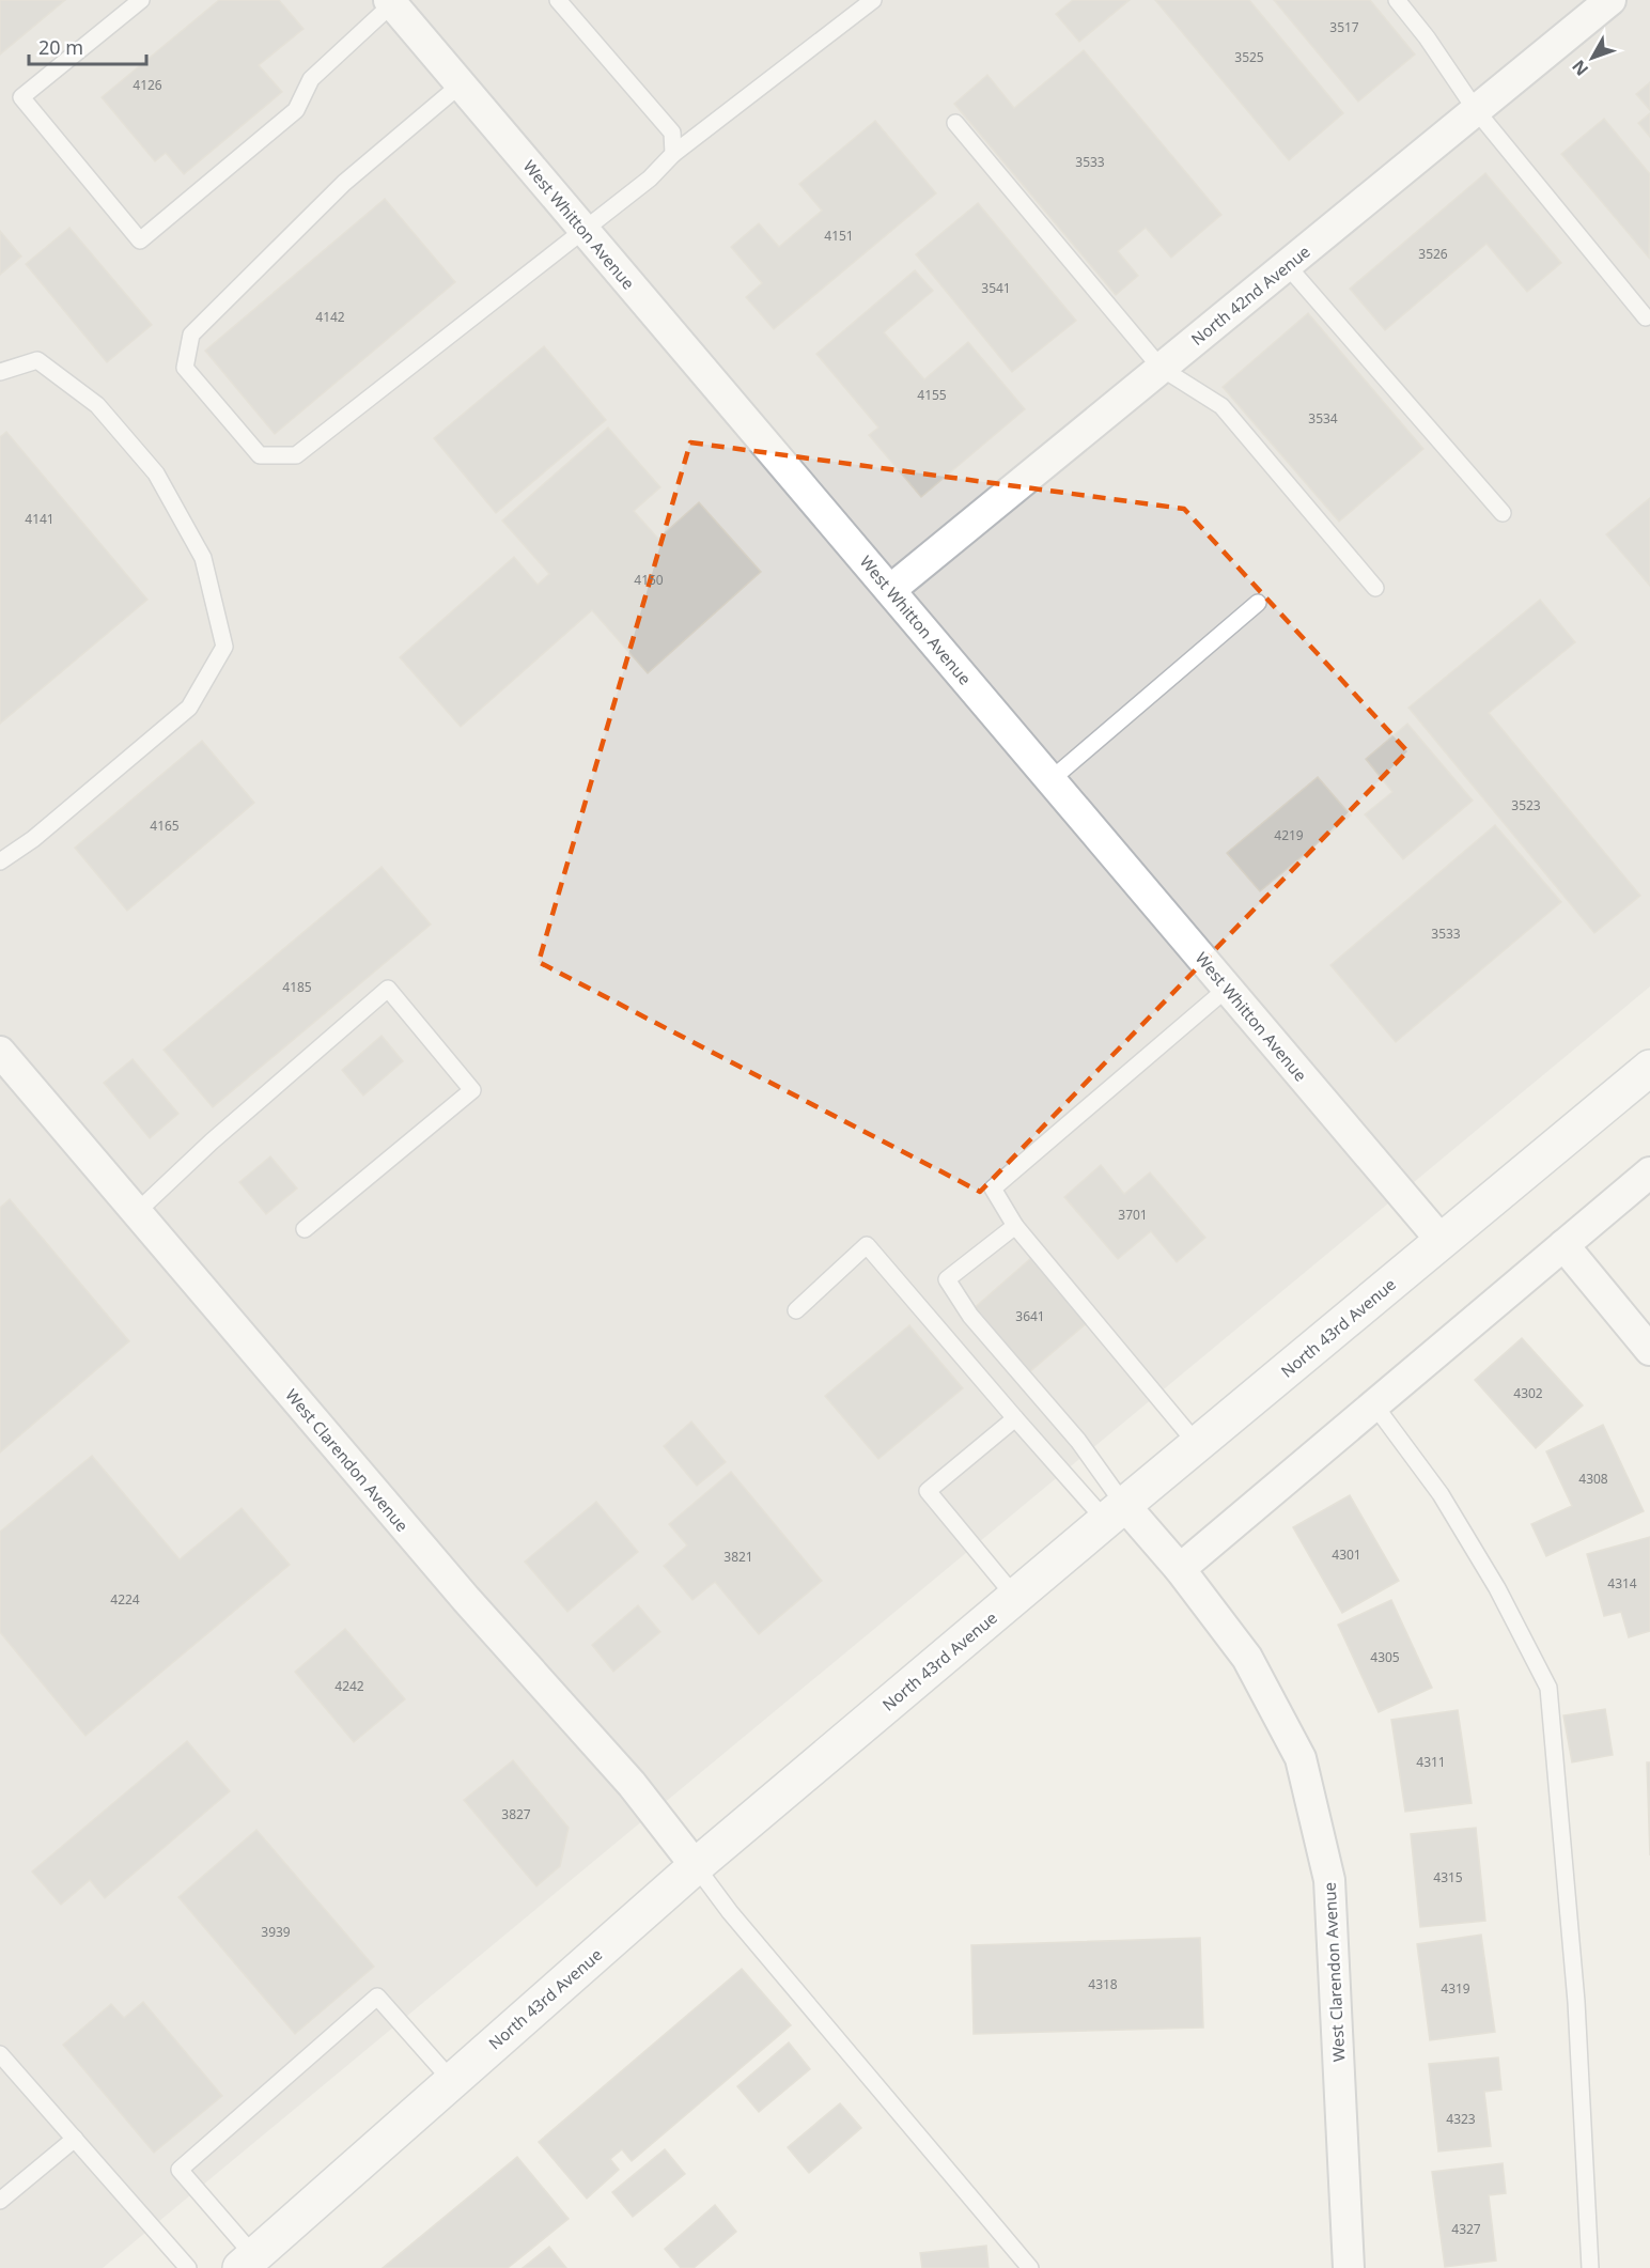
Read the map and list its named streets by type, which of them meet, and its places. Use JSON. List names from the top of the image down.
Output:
{
  "streets": {
    "main road": ["North 43rd Avenue"],
    "street": ["West Whitton Avenue", "North 42nd Avenue", "West Clarendon Avenue"]
  },
  "crossings": [
    ["West Whitton Avenue", "North 42nd Avenue"],
    ["West Whitton Avenue", "North 43rd Avenue"],
    ["North 43rd Avenue", "West Clarendon Avenue"]
  ],
  "house_numbers": [
    "3517",
    "3525",
    "4126",
    "3533",
    "4151",
    "3526",
    "3541",
    "4142",
    "4155",
    "3534",
    "4141",
    "4150",
    "3523",
    "4165",
    "4219",
    "3533",
    "4185",
    "3701",
    "3641",
    "4302",
    "4308",
    "4301",
    "3821",
    "4314",
    "4224",
    "4305",
    "4242",
    "4311",
    "3827",
    "4315",
    "3939",
    "4318",
    "4319",
    "4323",
    "4327"
  ],
  "scale_bar": "20 m",
  "north": "bottom left"
}
